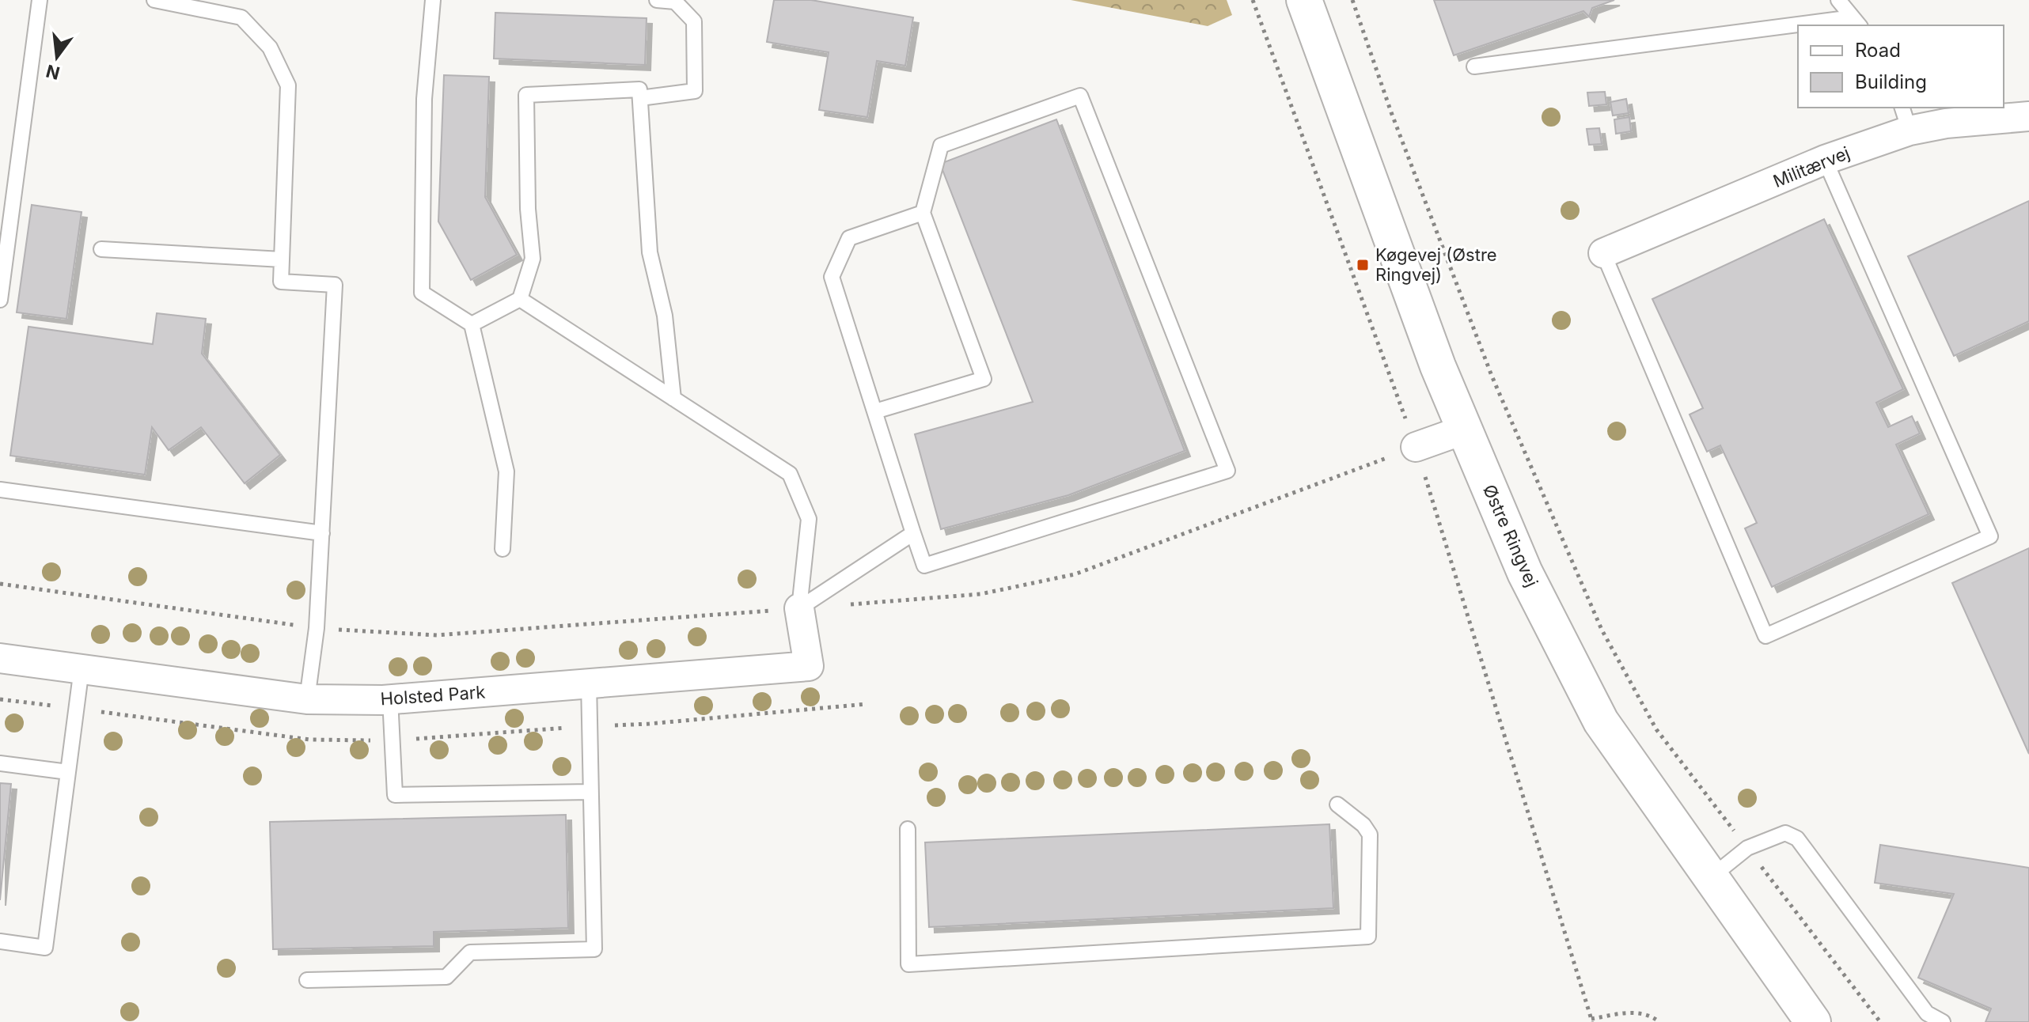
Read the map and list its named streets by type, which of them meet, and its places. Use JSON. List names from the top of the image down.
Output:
{
  "streets": {
    "street": ["Militærvej", "Østre Ringvej", "Holsted Park"]
  },
  "places": {
    "transit": ["Køgevej (Østre Ringvej)"]
  },
  "legend": ["Road", "Building"],
  "north": "bottom"
}
